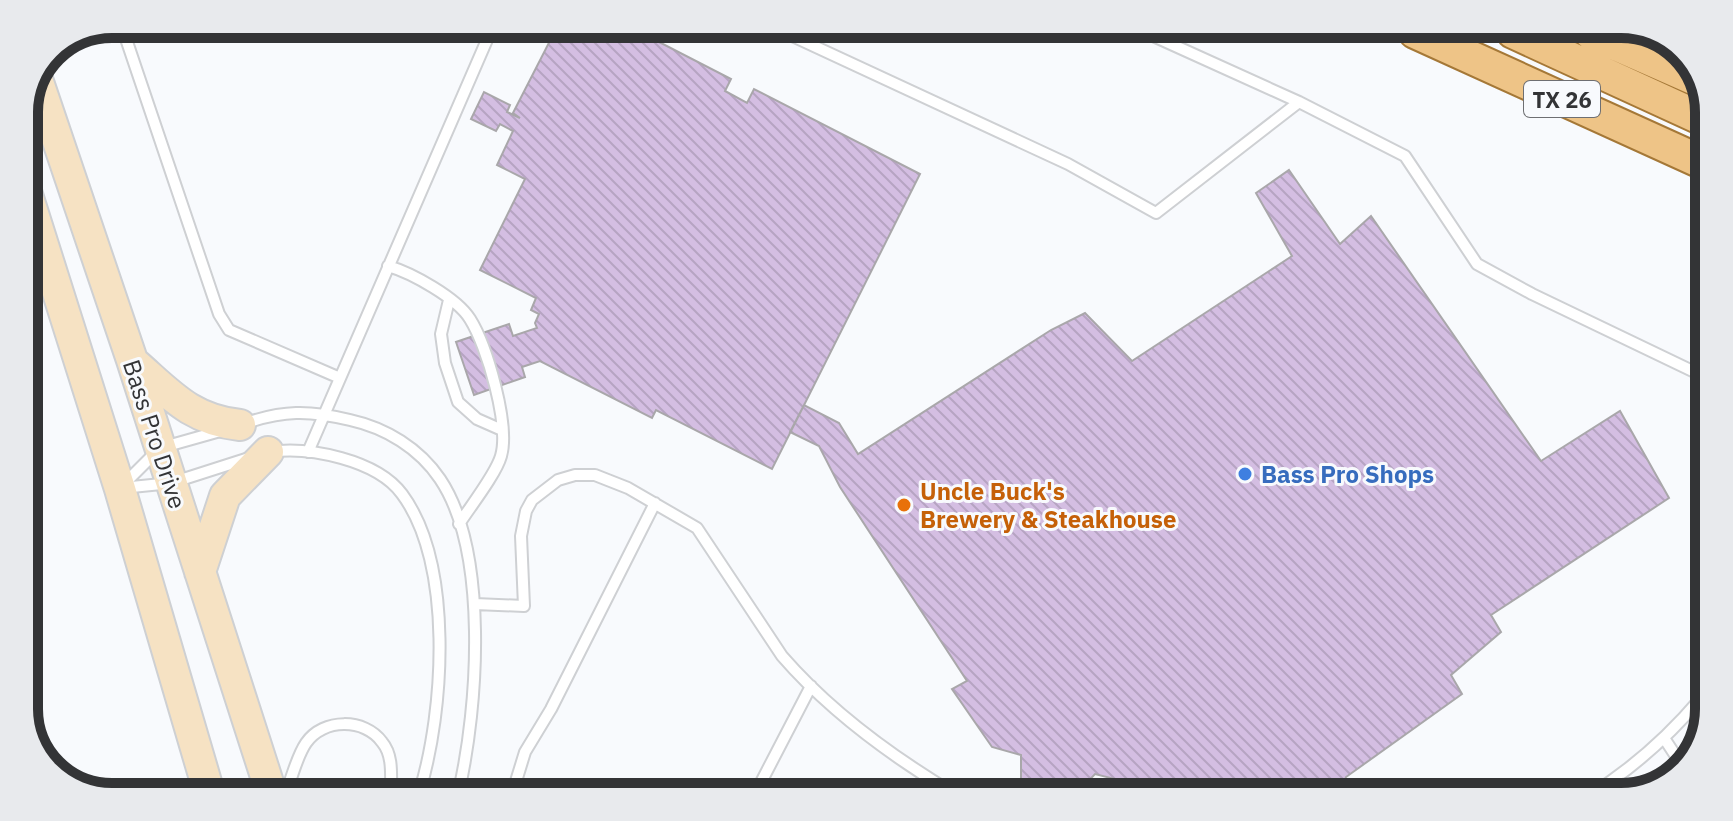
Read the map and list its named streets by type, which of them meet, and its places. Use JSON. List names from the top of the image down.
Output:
{
  "streets": {
    "main road": ["TX 26", "Bass Pro Drive"]
  },
  "places": ["Bass Pro Shops", "Uncle Buck's Brewery & Steakhouse"]
}
